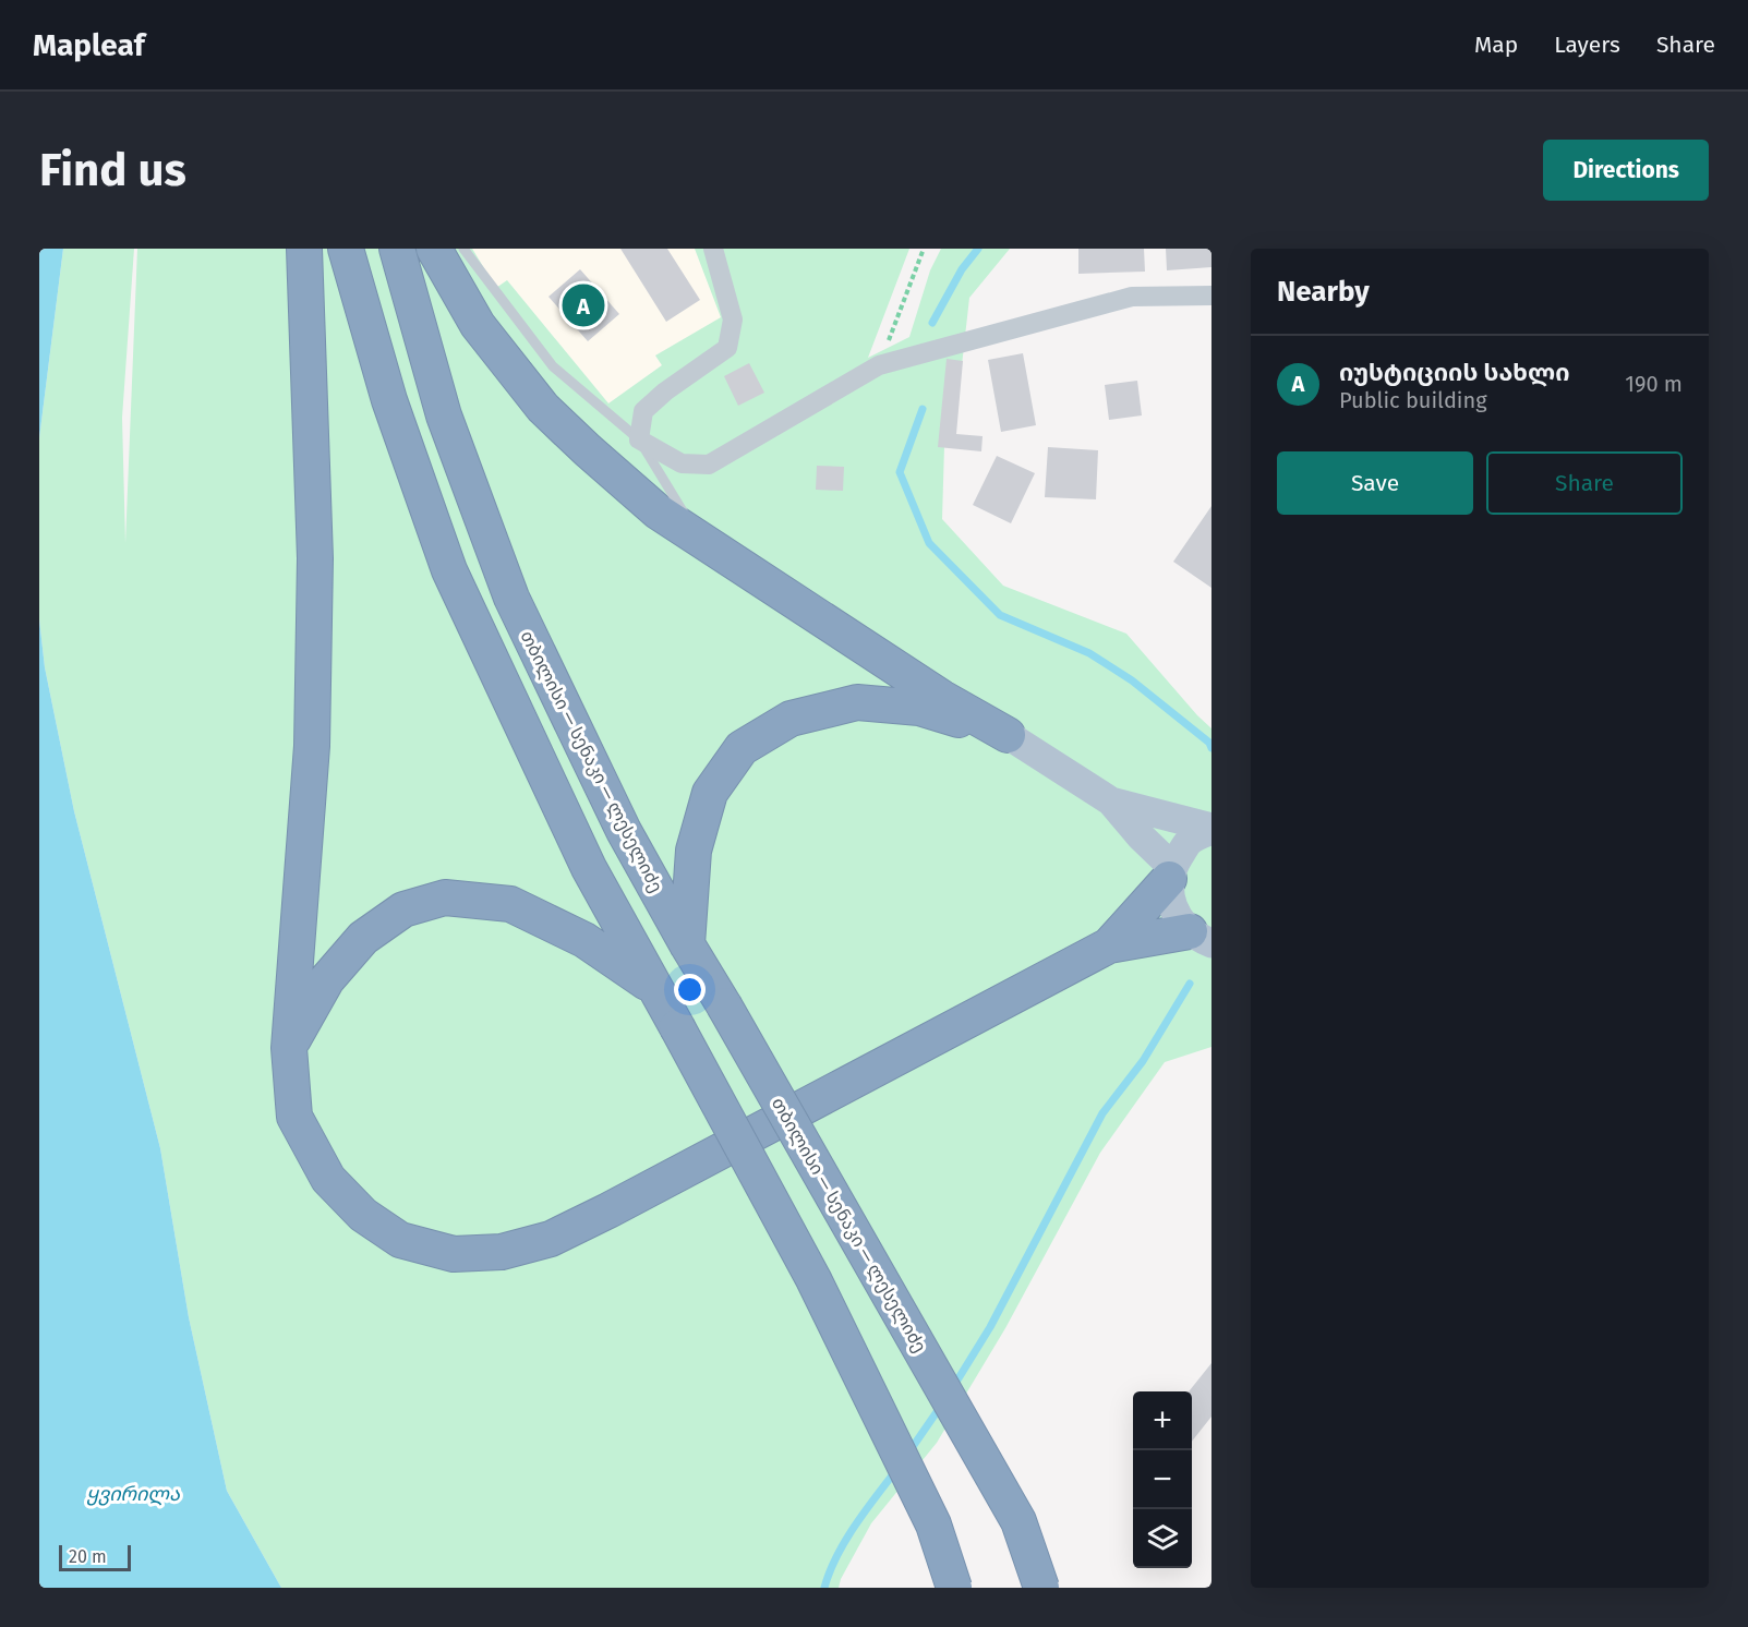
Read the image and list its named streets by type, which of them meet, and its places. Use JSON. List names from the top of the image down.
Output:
{
  "streets": {
    "highway": ["თბილისი — სენაკი — ლესელიძე"]
  },
  "water": ["ყვირილა"],
  "scale_bar": "20 m",
  "page": {
    "header": "Mapleaf",
    "nav": ["Map", "Layers", "Share"],
    "buttons": [
      "Directions",
      ["Save", "Share"]
    ],
    "title": "Find us",
    "heading": "Nearby",
    "pins": "A",
    "list": [
      {
        "mark": "A",
        "name": "იუსტიციის სახლი",
        "note": "Public building",
        "value": "190 m"
      }
    ],
    "map_buttons": ["+", "−"],
    "scale": "20 m"
  }
}
